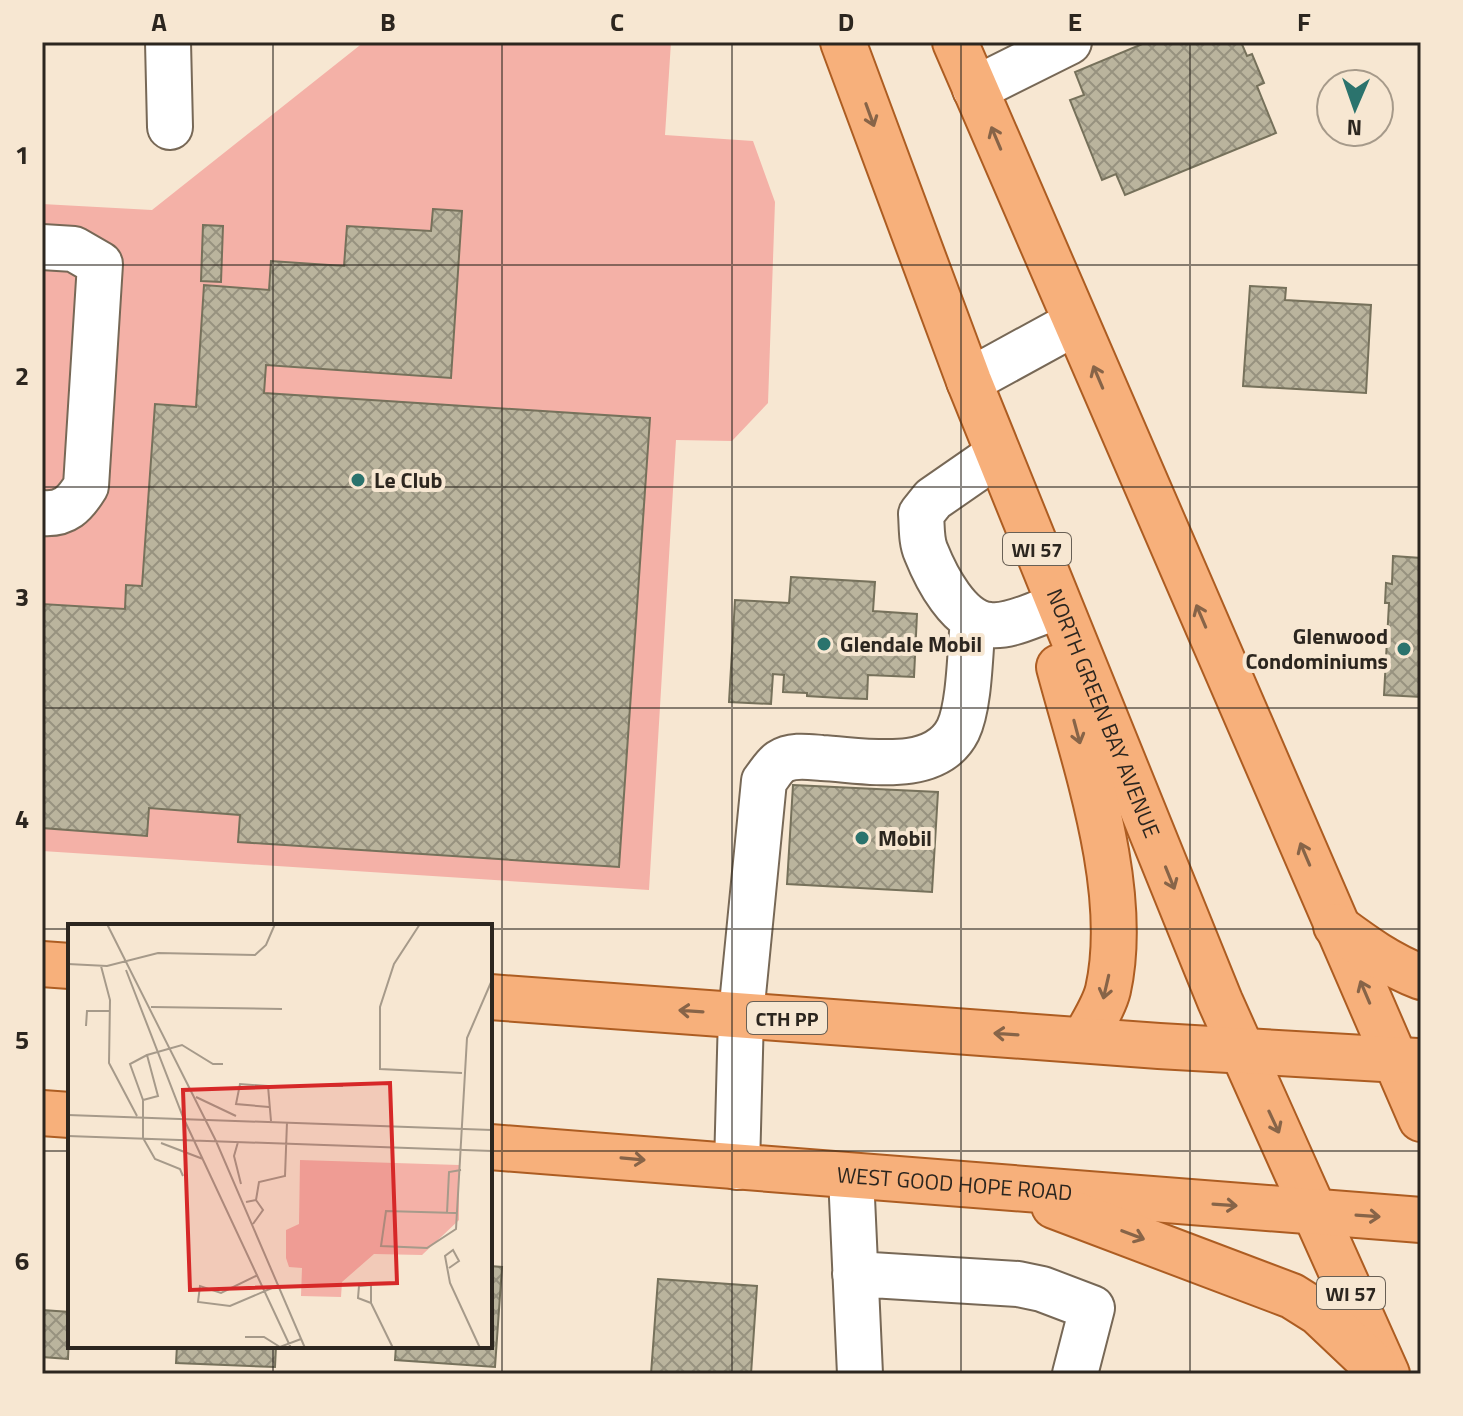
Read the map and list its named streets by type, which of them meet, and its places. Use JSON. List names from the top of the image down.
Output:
{
  "streets": {
    "main road": [
      "WI 57",
      "NORTH GREEN BAY AVENUE",
      "CTH PP",
      "WEST GOOD HOPE ROAD"
    ]
  },
  "crossings": [
    ["NORTH GREEN BAY AVENUE", "CTH PP"],
    ["NORTH GREEN BAY AVENUE", "WEST GOOD HOPE ROAD"]
  ],
  "places": [
    "Le Club",
    "Glendale Mobil",
    "Glenwood Condominiums",
    "Mobil"
  ],
  "north": "bottom",
  "grid": {
    "columns": [
      "A",
      "B",
      "C",
      "D",
      "E",
      "F"
    ],
    "rows": [
      "1",
      "2",
      "3",
      "4",
      "5",
      "6"
    ]
  }
}
